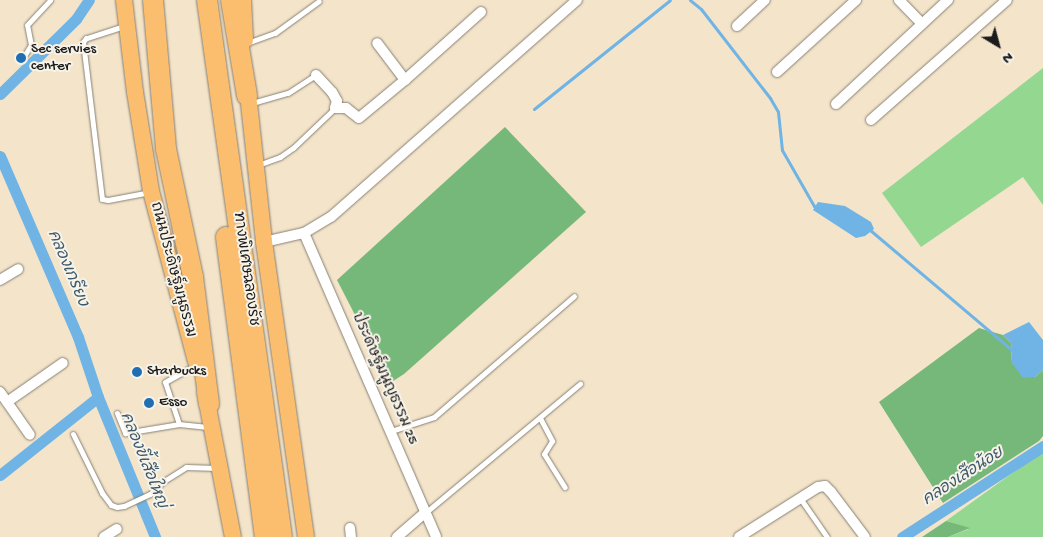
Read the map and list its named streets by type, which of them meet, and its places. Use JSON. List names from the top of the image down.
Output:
{
  "streets": {
    "highway": ["ทางพิเศษฉลองรัช"],
    "main road": ["ถนนประดิษฐ์มนูธรรม"],
    "street": ["ประดิษฐ์มนูญธรรม 25"]
  },
  "water": ["คลองเกรียง", "คลองขี้เสือใหญ่", "คลองเสือน้อย"],
  "places": ["Sec servies center", "Starbucks", "Esso"],
  "north": "bottom right"
}
